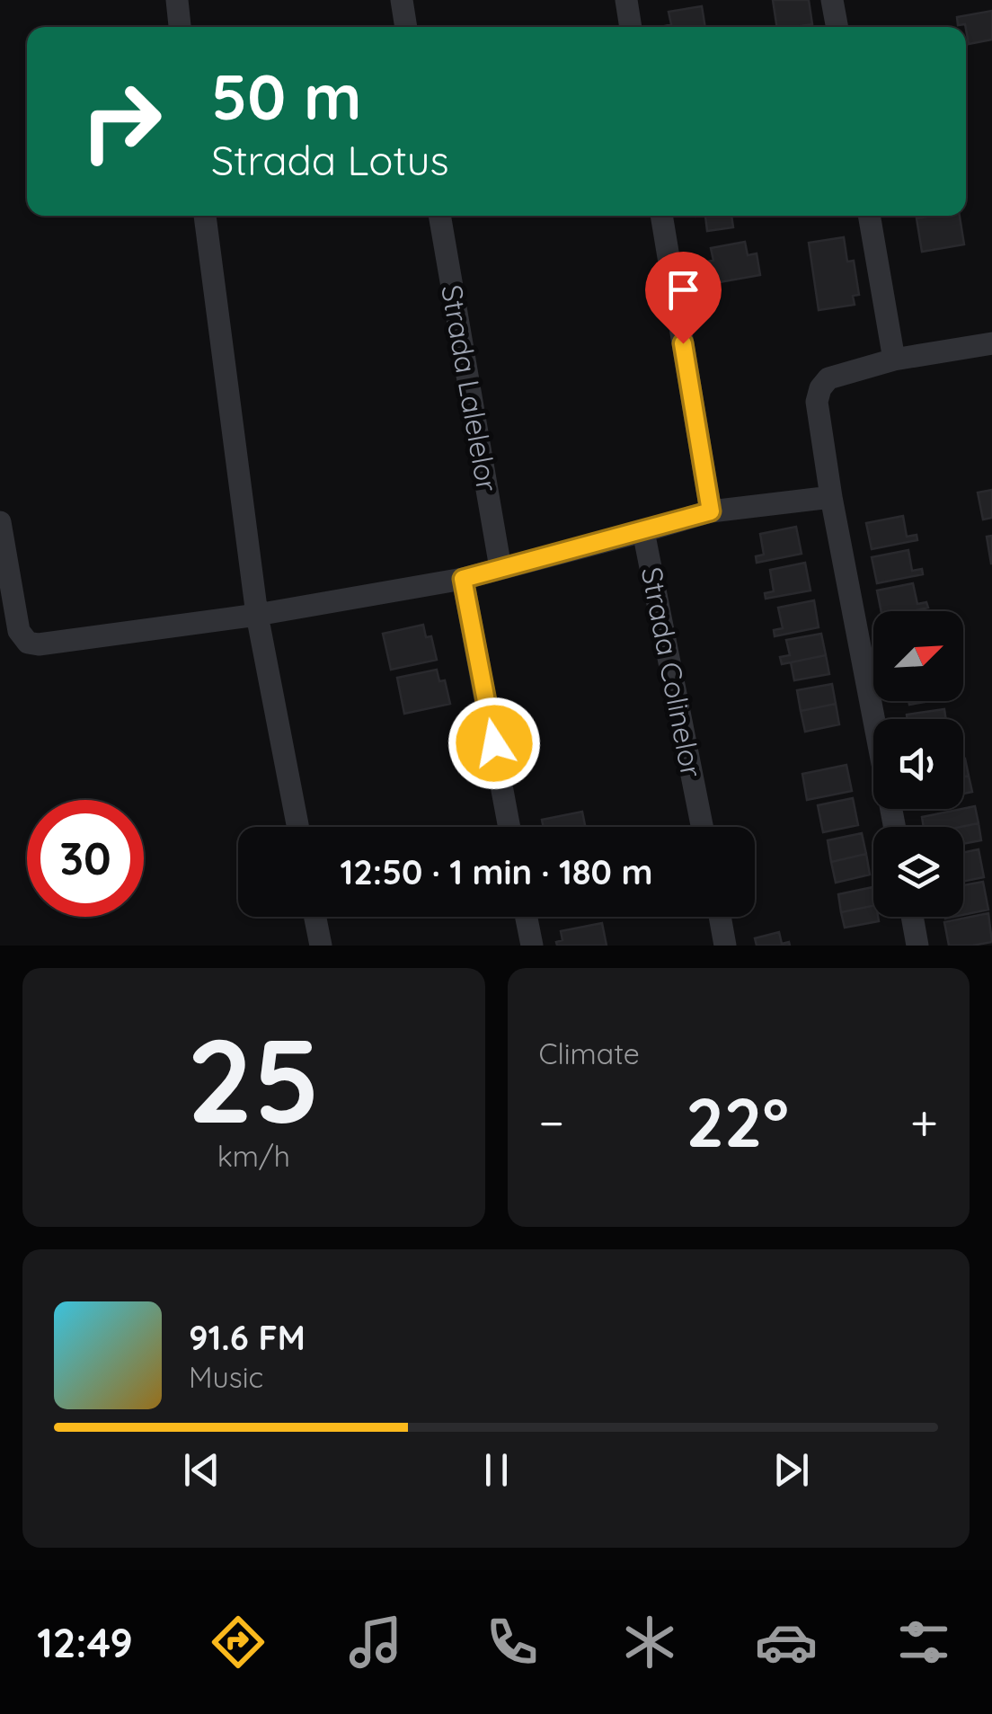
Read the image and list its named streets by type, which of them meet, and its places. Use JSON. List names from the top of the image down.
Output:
{
  "streets": {
    "street": ["Strada Lalelelor", "Strada Colinelor"]
  },
  "north": "top right",
  "page": {
    "turn": ["50 m", "Strada Lotus"],
    "limit": "30",
    "trip": "12:50 · 1 min · 180 m",
    "tile": [
      ["25", "km/h"],
      "Climate"
    ],
    "heat": ["−", "22°", "+"],
    "song": ["91.6 FM", "Music"],
    "tabs": "12:49"
  }
}
